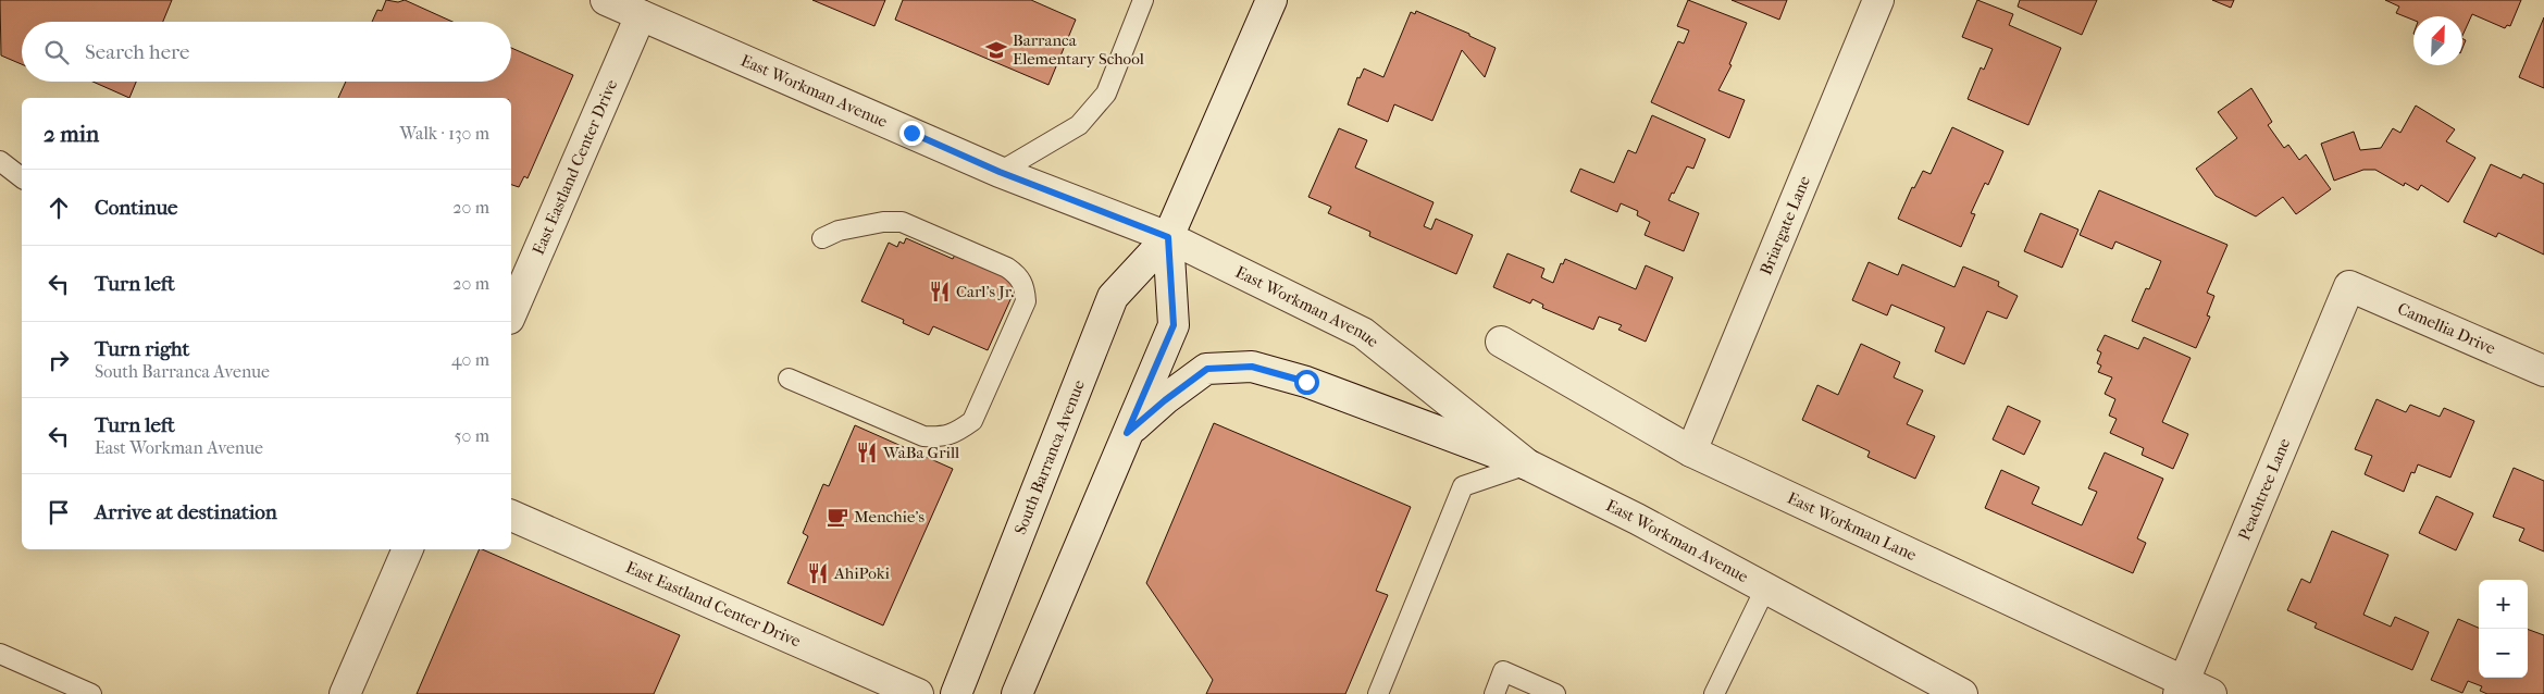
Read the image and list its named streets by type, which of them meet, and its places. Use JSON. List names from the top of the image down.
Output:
{
  "streets": {
    "street": [
      "East Workman Avenue",
      "East Eastland Center Drive",
      "Briargate Lane",
      "Camellia Drive",
      "South Barranca Avenue",
      "Peachtree Lane",
      "East Workman Lane"
    ]
  },
  "crossings": [
    ["East Workman Avenue", "East Eastland Center Drive"],
    ["East Workman Avenue", "South Barranca Avenue"],
    ["Briargate Lane", "East Workman Lane"],
    ["Camellia Drive", "Peachtree Lane"],
    ["Peachtree Lane", "East Workman Lane"]
  ],
  "places": {
    "school or university": ["Barranca Elementary School"],
    "restaurant": ["Carl's Jr.", "WaBa Grill", "AhiPoki"],
    "cafe": ["Menchie's"]
  },
  "north": "top right",
  "page": {
    "search": "Search here",
    "heading": ["2 min", "Walk · 130 m"],
    "list": [
      ["Continue", "20 m"],
      ["Turn left", "20 m"],
      ["Turn right", "South Barranca Avenue", "40 m"],
      ["Turn left", "East Workman Avenue", "50 m"],
      "Arrive at destination"
    ],
    "map_buttons": ["+", "−"]
  }
}
